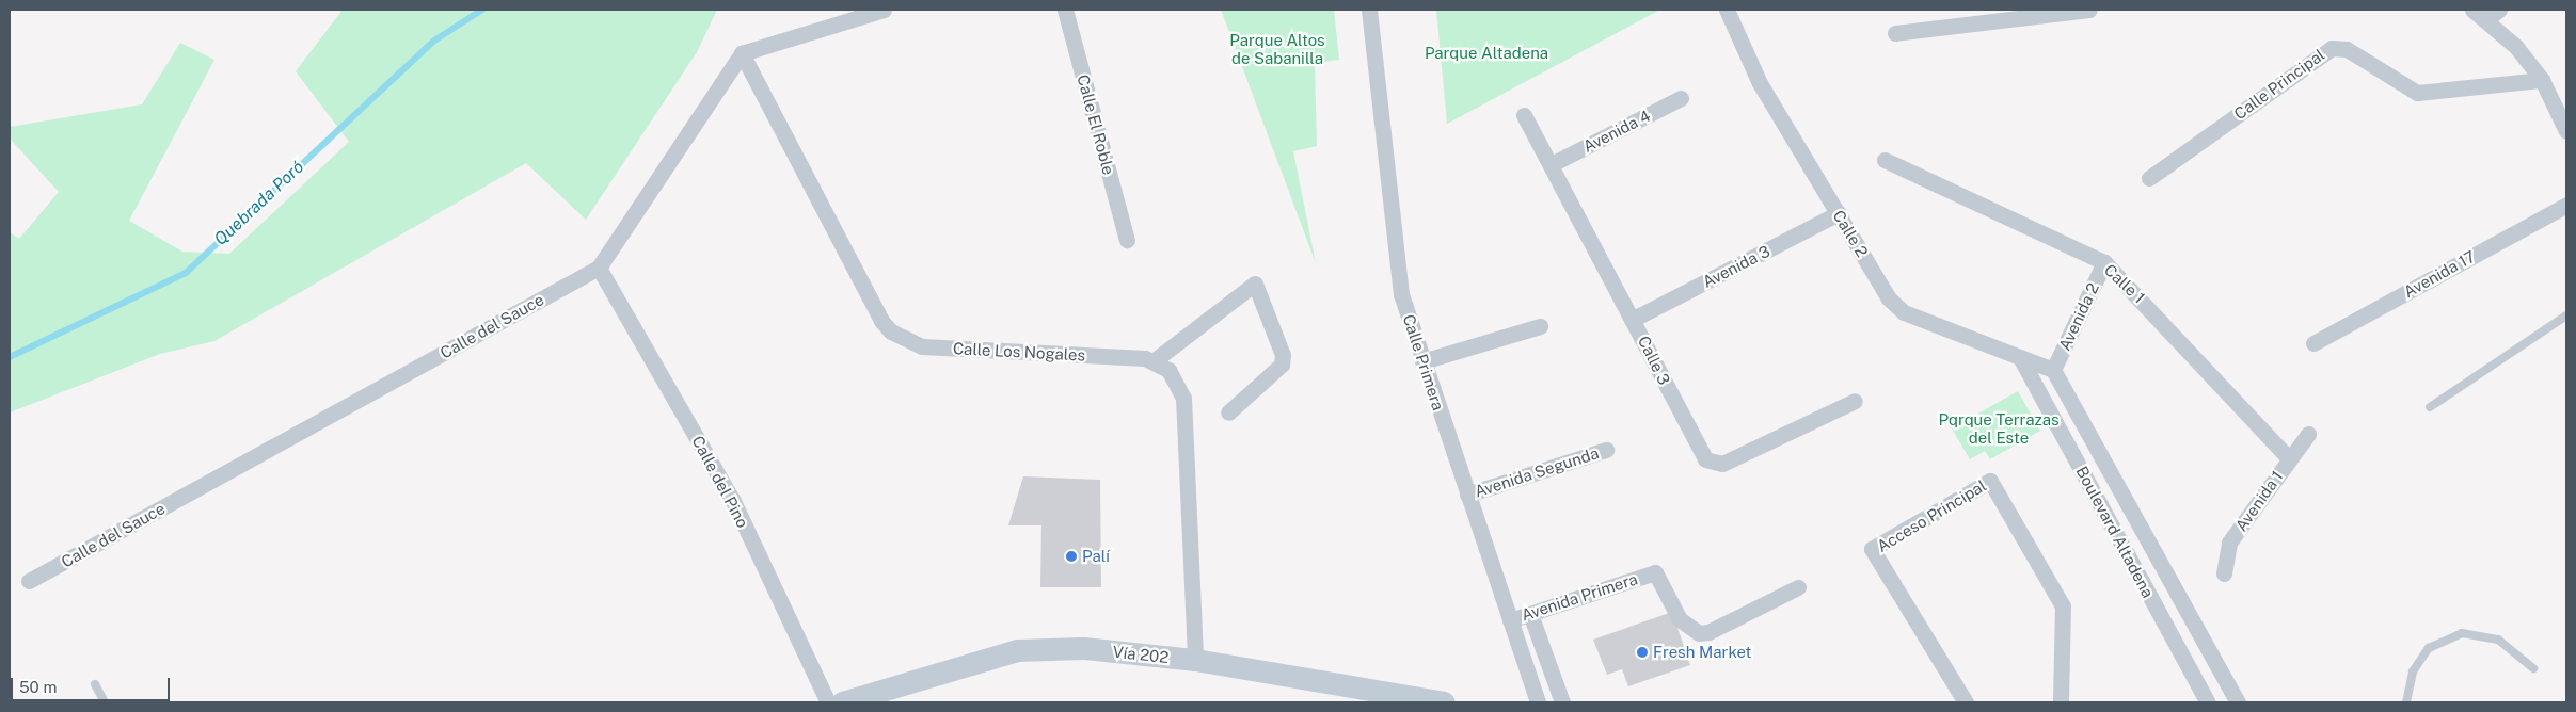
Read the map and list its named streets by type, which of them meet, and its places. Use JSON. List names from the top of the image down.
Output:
{
  "streets": {
    "main road": ["Vía 202"],
    "street": [
      "Calle Principal",
      "Calle El Roble",
      "Avenida 4",
      "Calle 2",
      "Avenida 3",
      "Avenida 17",
      "Calle 1",
      "Avenida 2",
      "Calle del Sauce",
      "Calle Los Nogales",
      "Calle 3",
      "Calle Primera",
      "Avenida Segunda",
      "Calle del Pino",
      "Avenida 1",
      "Acceso Principal",
      "Boulevard Altadena",
      "Avenida Primera"
    ]
  },
  "crossings": [
    ["Avenida 4", "Calle 3"],
    ["Calle 2", "Avenida 3"],
    ["Calle 2", "Avenida 2"],
    ["Calle 2", "Boulevard Altadena"],
    ["Avenida 3", "Calle 3"],
    ["Calle 1", "Avenida 2"],
    ["Calle 1", "Avenida 1"],
    ["Avenida 2", "Boulevard Altadena"],
    ["Calle del Sauce", "Calle Los Nogales"],
    ["Calle del Sauce", "Calle del Pino"],
    ["Calle Primera", "Avenida Segunda"],
    ["Calle Primera", "Avenida Primera"],
    ["Calle del Pino", "Vía 202"]
  ],
  "water": ["Quebrada Poró"],
  "parks": ["Parque Altos de Sabanilla", "Parque Altadena", "Pqrque Terrazas del Este"],
  "places": ["Palí", "Fresh Market"],
  "scale_bar": "50 m"
}
